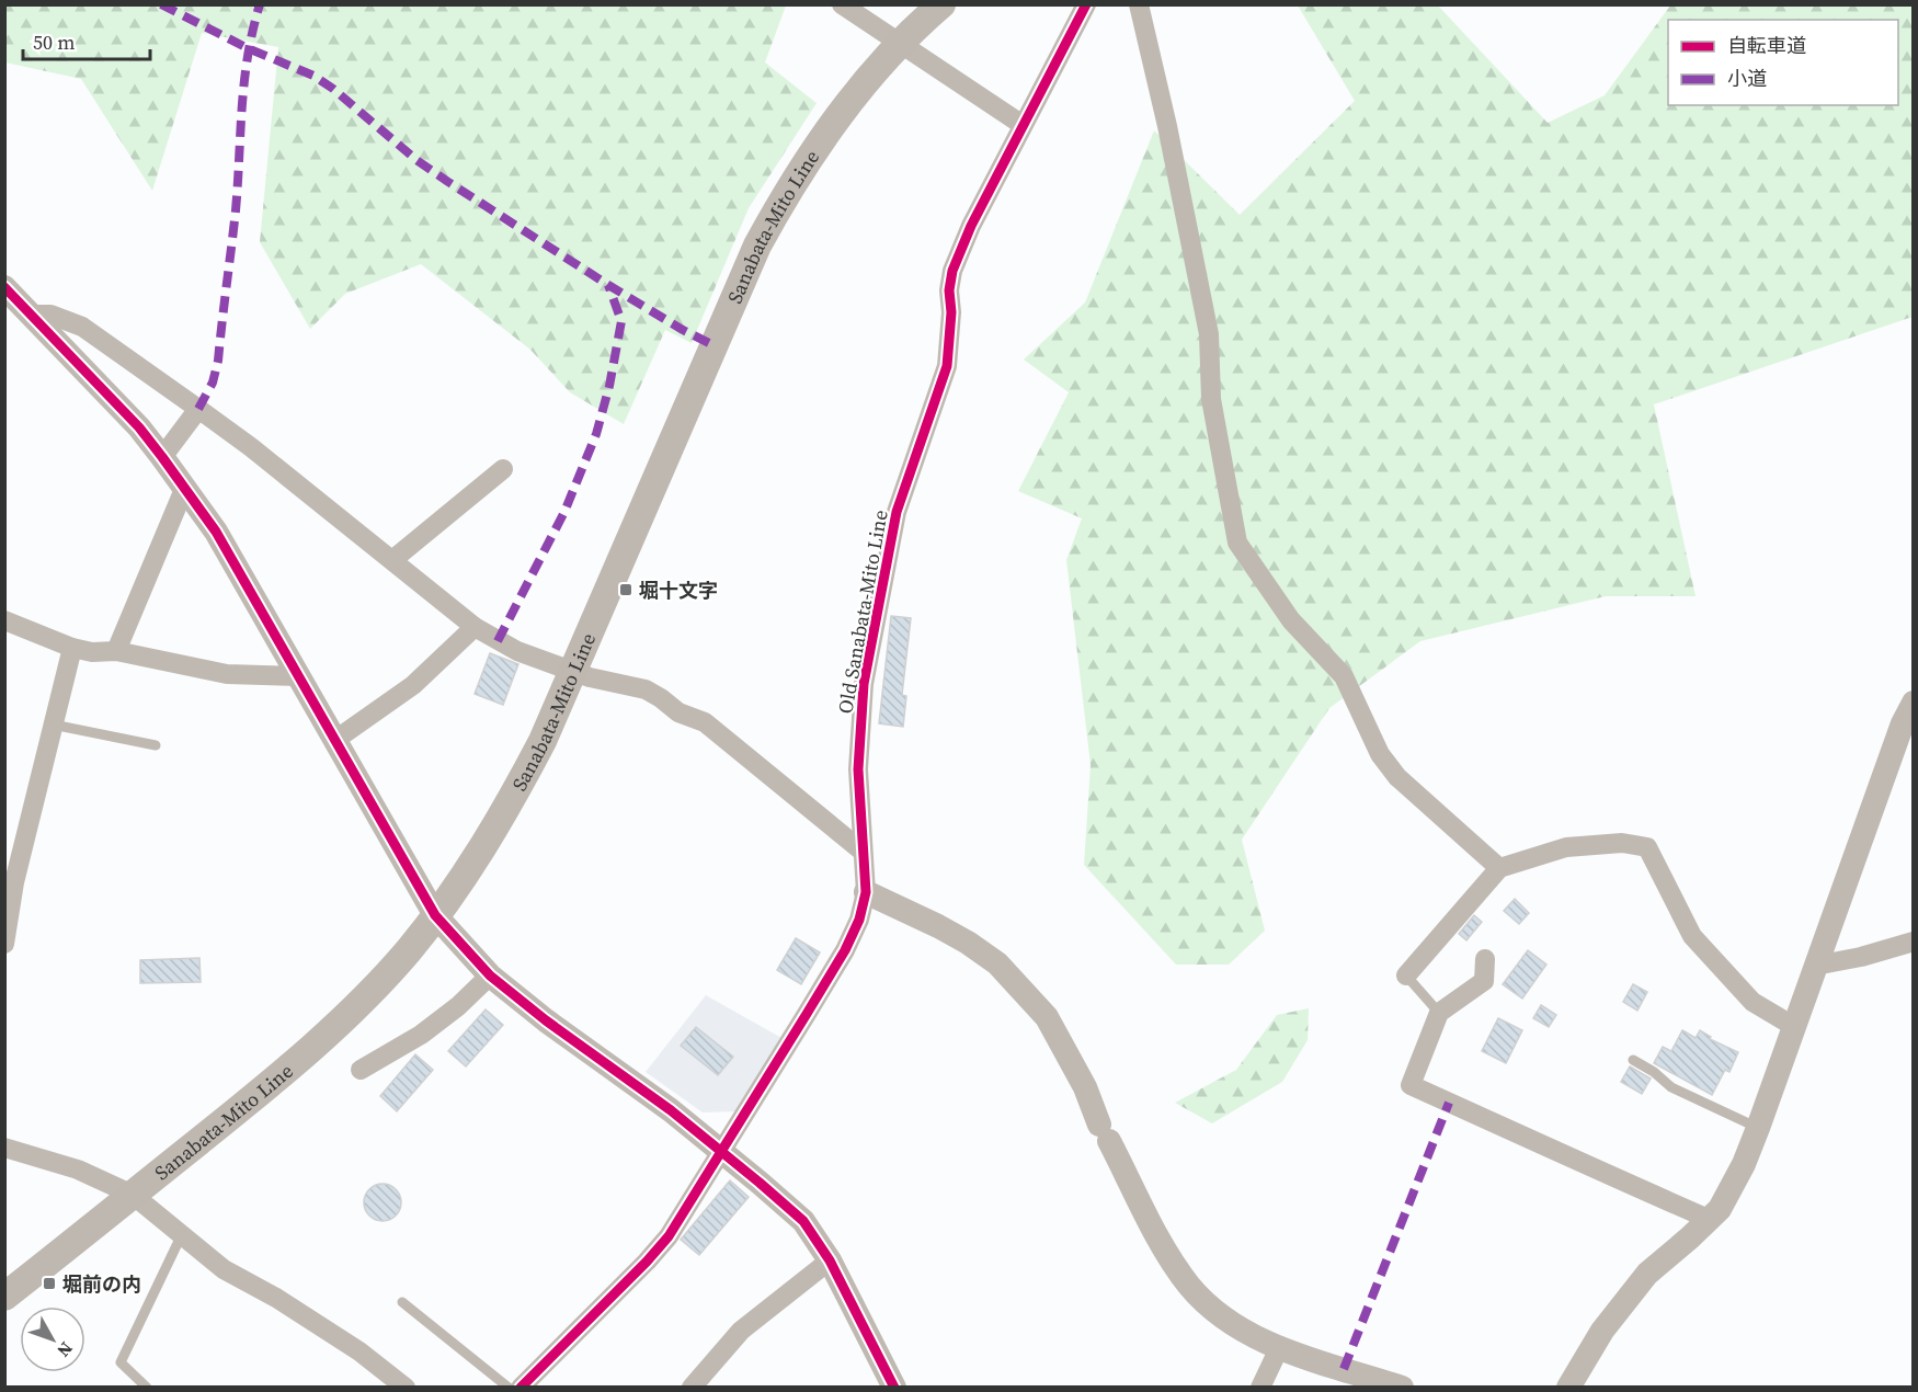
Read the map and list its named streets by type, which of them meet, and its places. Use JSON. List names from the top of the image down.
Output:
{
  "streets": {
    "main road": ["Sanabata-Mito Line"],
    "street": ["Old Sanabata-Mito Line"]
  },
  "places": {
    "transit": ["堀十文字", "堀前の内"]
  },
  "legend": ["自転車道", "小道"],
  "scale_bar": "50 m",
  "north": "bottom right"
}
